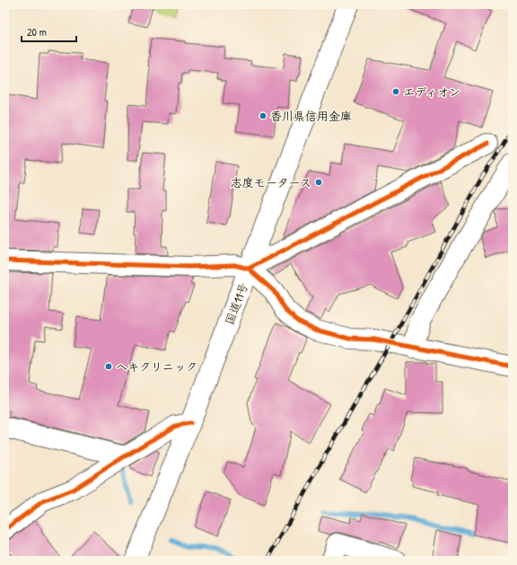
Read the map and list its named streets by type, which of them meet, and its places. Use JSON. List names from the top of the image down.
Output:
{
  "streets": {
    "main road": ["国道11号"]
  },
  "places": [
    "エディオン",
    "香川県信用金庫",
    "志度モータース",
    "ヘキクリニック"
  ],
  "scale_bar": "20 m"
}
